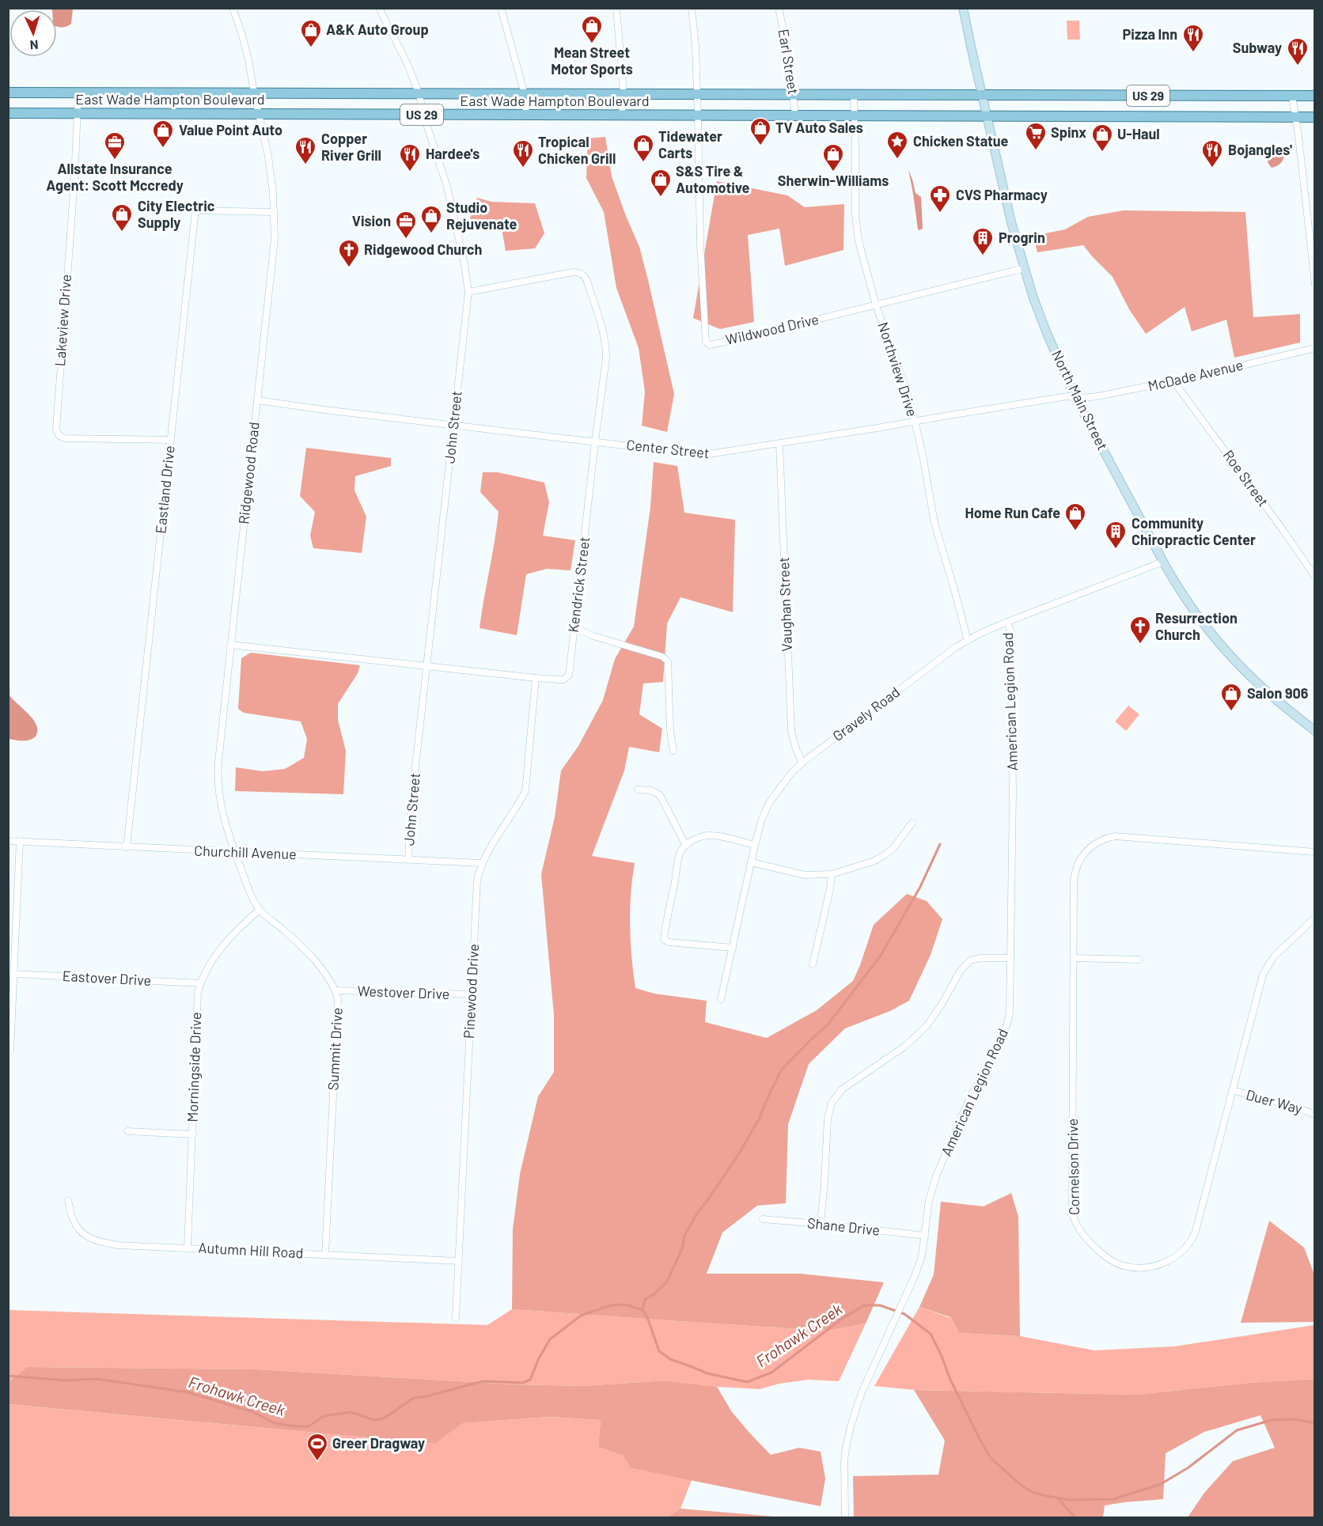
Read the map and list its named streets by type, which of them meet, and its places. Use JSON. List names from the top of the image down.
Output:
{
  "streets": {
    "main road": ["US 29", "East Wade Hampton Boulevard", "North Main Street"],
    "street": [
      "Earl Street",
      "Lakeview Drive",
      "Wildwood Drive",
      "Northview Drive",
      "McDade Avenue",
      "John Street",
      "Center Street",
      "Ridgewood Road",
      "Roe Street",
      "Eastland Drive",
      "Kendrick Street",
      "Vaughan Street",
      "American Legion Road",
      "Gravely Road",
      "Churchill Avenue",
      "Eastover Drive",
      "Pinewood Drive",
      "Westover Drive",
      "Summit Drive",
      "Morningside Drive",
      "Duer Way",
      "Cornelson Drive",
      "Shane Drive",
      "Autumn Hill Road"
    ]
  },
  "crossings": [
    ["Earl Street", "East Wade Hampton Boulevard"],
    ["US 29", "East Wade Hampton Boulevard"],
    ["US 29", "North Main Street"],
    ["East Wade Hampton Boulevard", "Lakeview Drive"],
    ["East Wade Hampton Boulevard", "Wildwood Drive"],
    ["East Wade Hampton Boulevard", "Northview Drive"],
    ["East Wade Hampton Boulevard", "North Main Street"],
    ["East Wade Hampton Boulevard", "John Street"],
    ["East Wade Hampton Boulevard", "Ridgewood Road"],
    ["Lakeview Drive", "Eastland Drive"],
    ["Wildwood Drive", "Northview Drive"],
    ["Wildwood Drive", "North Main Street"],
    ["Northview Drive", "Center Street"],
    ["Northview Drive", "Gravely Road"],
    ["McDade Avenue", "North Main Street"],
    ["McDade Avenue", "Center Street"],
    ["McDade Avenue", "Roe Street"],
    ["North Main Street", "Center Street"],
    ["North Main Street", "Gravely Road"],
    ["John Street", "Center Street"],
    ["John Street", "Kendrick Street"],
    ["John Street", "Churchill Avenue"],
    ["Center Street", "Ridgewood Road"],
    ["Center Street", "Kendrick Street"],
    ["Center Street", "Vaughan Street"],
    ["Ridgewood Road", "Eastland Drive"],
    ["Ridgewood Road", "Kendrick Street"],
    ["Ridgewood Road", "Churchill Avenue"],
    ["Ridgewood Road", "Summit Drive"],
    ["Eastland Drive", "Churchill Avenue"],
    ["Kendrick Street", "Pinewood Drive"],
    ["Vaughan Street", "Gravely Road"],
    ["American Legion Road", "Gravely Road"],
    ["American Legion Road", "Shane Drive"],
    ["Churchill Avenue", "Pinewood Drive"],
    ["Churchill Avenue", "Summit Drive"],
    ["Eastover Drive", "Morningside Drive"],
    ["Pinewood Drive", "Westover Drive"],
    ["Pinewood Drive", "Autumn Hill Road"],
    ["Westover Drive", "Summit Drive"],
    ["Summit Drive", "Morningside Drive"],
    ["Summit Drive", "Autumn Hill Road"],
    ["Morningside Drive", "Autumn Hill Road"],
    ["Duer Way", "Cornelson Drive"]
  ],
  "water": ["Frohawk Creek"],
  "places": {
    "shop": [
      "Mean Street Motor Sports",
      "A&K Auto Group",
      "TV Auto Sales",
      "Value Point Auto",
      "U-Haul",
      "Tidewater Carts",
      "Sherwin-Williams",
      "S&S Tire & Automotive",
      "City Electric Supply",
      "Studio Rejuvenate",
      "Home Run Cafe",
      "Salon 906"
    ],
    "restaurant": [
      "Pizza Inn",
      "Subway",
      "Copper River Grill",
      "Tropical Chicken Grill",
      "Bojangles'",
      "Hardee's"
    ],
    "supermarket": ["Spinx"],
    "place": ["Chicken Statue"],
    "office": ["Allstate Insurance Agent: Scott Mccredy", "Vision"],
    "pharmacy": ["CVS Pharmacy"],
    "building": ["Progrin", "Community Chiropractic Center"],
    "church": ["Ridgewood Church", "Resurrection Church"],
    "sports": ["Greer Dragway"]
  },
  "north": "bottom"
}
